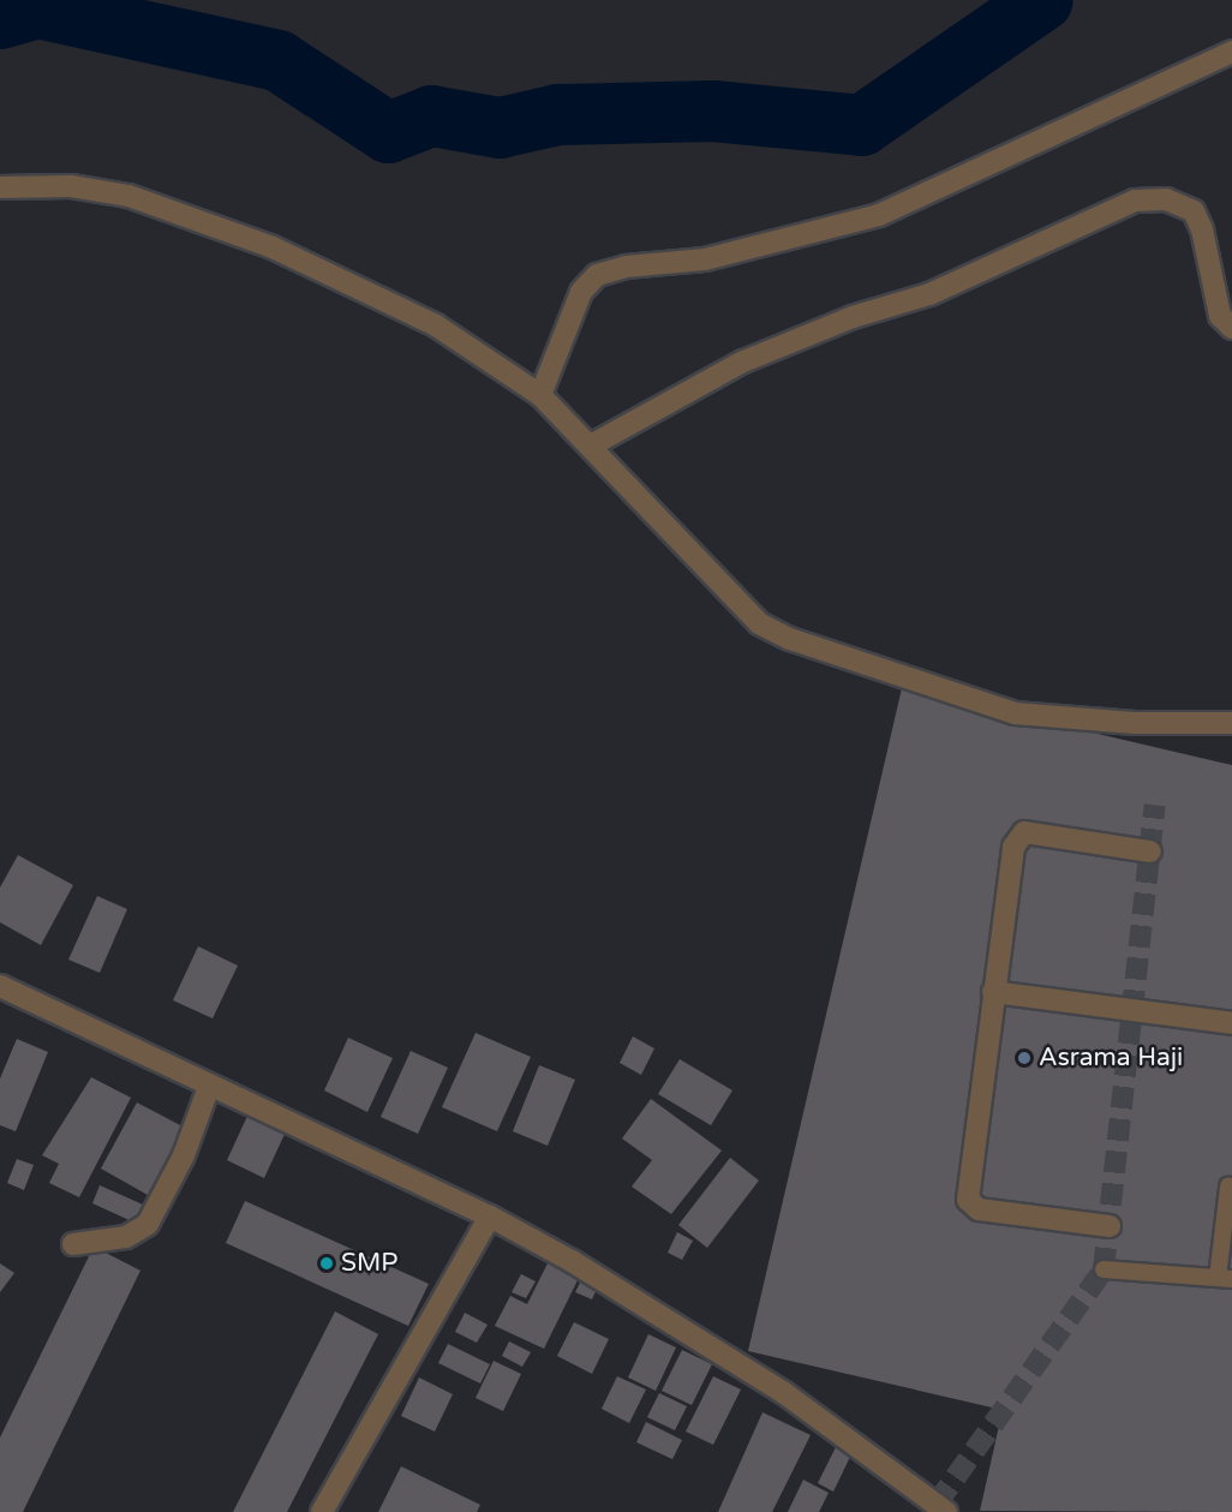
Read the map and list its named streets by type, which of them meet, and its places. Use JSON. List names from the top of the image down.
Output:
{
  "places": ["Asrama Haji", "SMP"]
}
